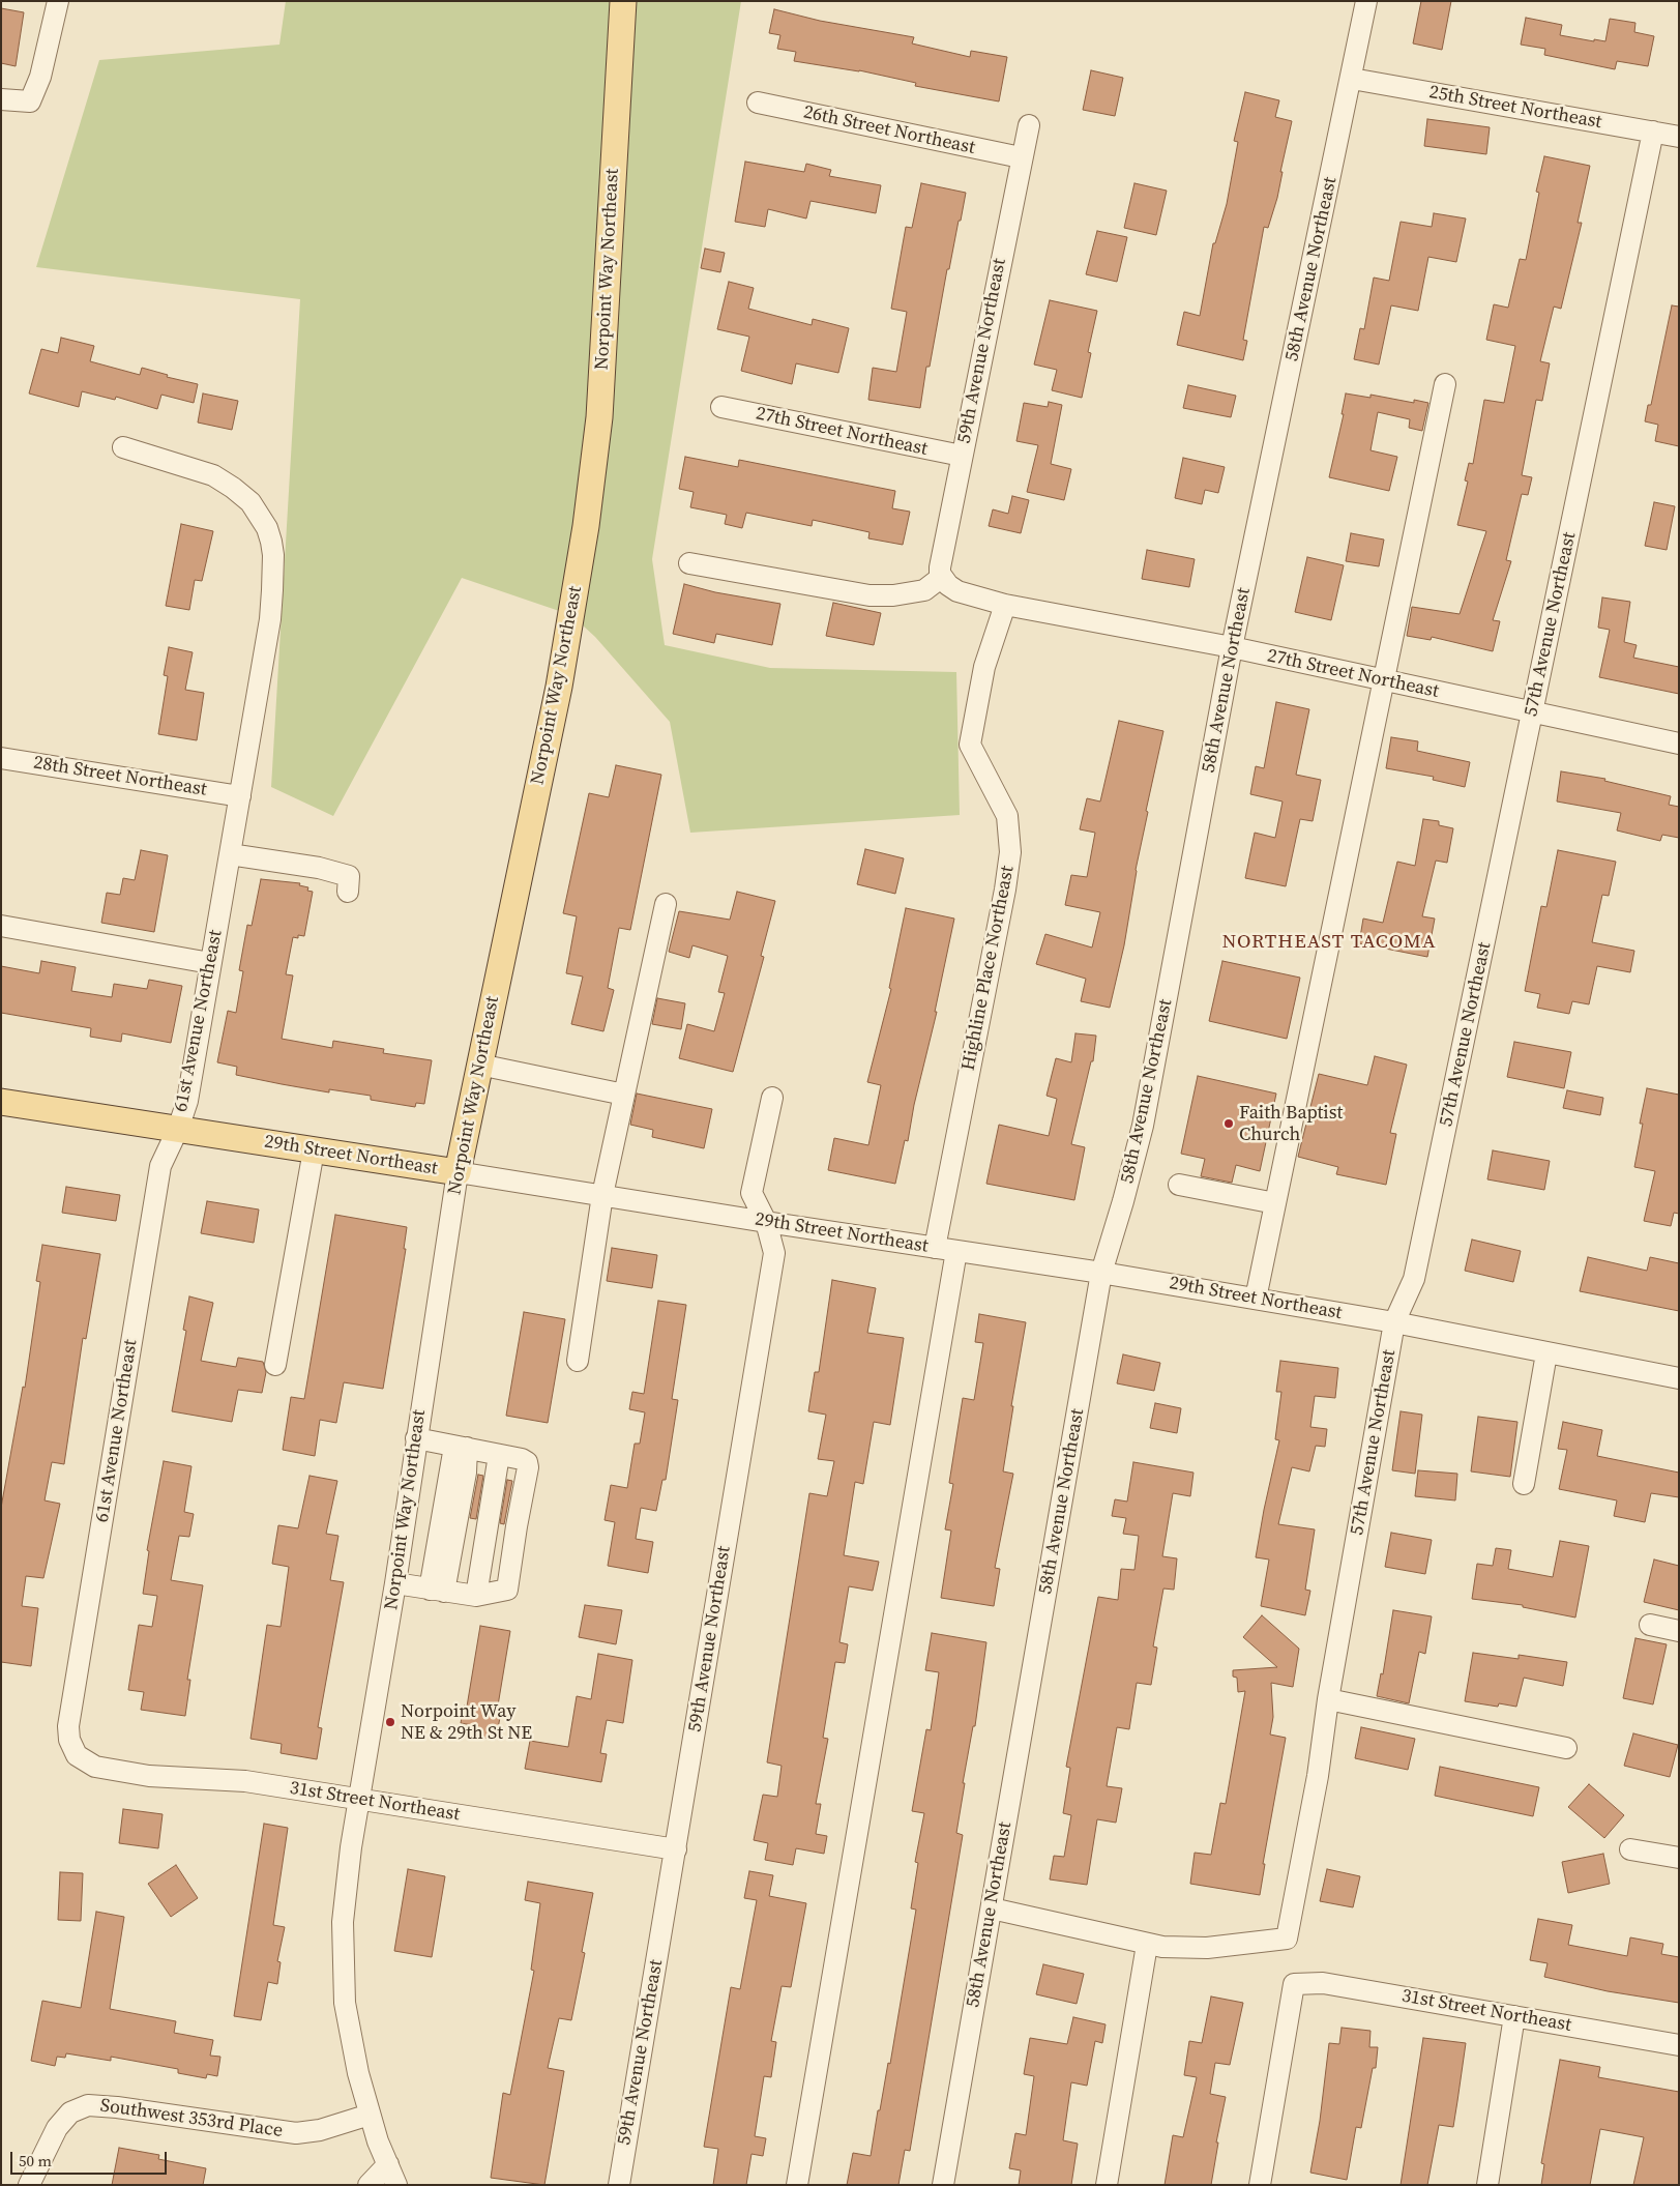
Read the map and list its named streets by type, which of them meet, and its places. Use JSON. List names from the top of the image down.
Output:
{
  "streets": {
    "main road": ["Norpoint Way Northeast", "29th Street Northeast"],
    "street": [
      "25th Street Northeast",
      "26th Street Northeast",
      "58th Avenue Northeast",
      "59th Avenue Northeast",
      "27th Street Northeast",
      "57th Avenue Northeast",
      "28th Street Northeast",
      "Highline Place Northeast",
      "61st Avenue Northeast",
      "31st Street Northeast",
      "Southwest 353rd Place"
    ]
  },
  "crossings": [
    ["25th Street Northeast", "58th Avenue Northeast"],
    ["25th Street Northeast", "57th Avenue Northeast"],
    ["26th Street Northeast", "59th Avenue Northeast"],
    ["Norpoint Way Northeast", "29th Street Northeast"],
    ["Norpoint Way Northeast", "31st Street Northeast"],
    ["Norpoint Way Northeast", "Southwest 353rd Place"],
    ["58th Avenue Northeast", "27th Street Northeast"],
    ["58th Avenue Northeast", "29th Street Northeast"],
    ["59th Avenue Northeast", "27th Street Northeast"],
    ["59th Avenue Northeast", "29th Street Northeast"],
    ["59th Avenue Northeast", "31st Street Northeast"],
    ["27th Street Northeast", "57th Avenue Northeast"],
    ["27th Street Northeast", "Highline Place Northeast"],
    ["57th Avenue Northeast", "29th Street Northeast"],
    ["28th Street Northeast", "61st Avenue Northeast"],
    ["Highline Place Northeast", "29th Street Northeast"],
    ["61st Avenue Northeast", "29th Street Northeast"],
    ["61st Avenue Northeast", "31st Street Northeast"]
  ],
  "districts": ["NORTHEAST TACOMA"],
  "places": ["Faith Baptist Church", "Norpoint Way NE & 29th St NE"],
  "scale_bar": "50 m"
}
